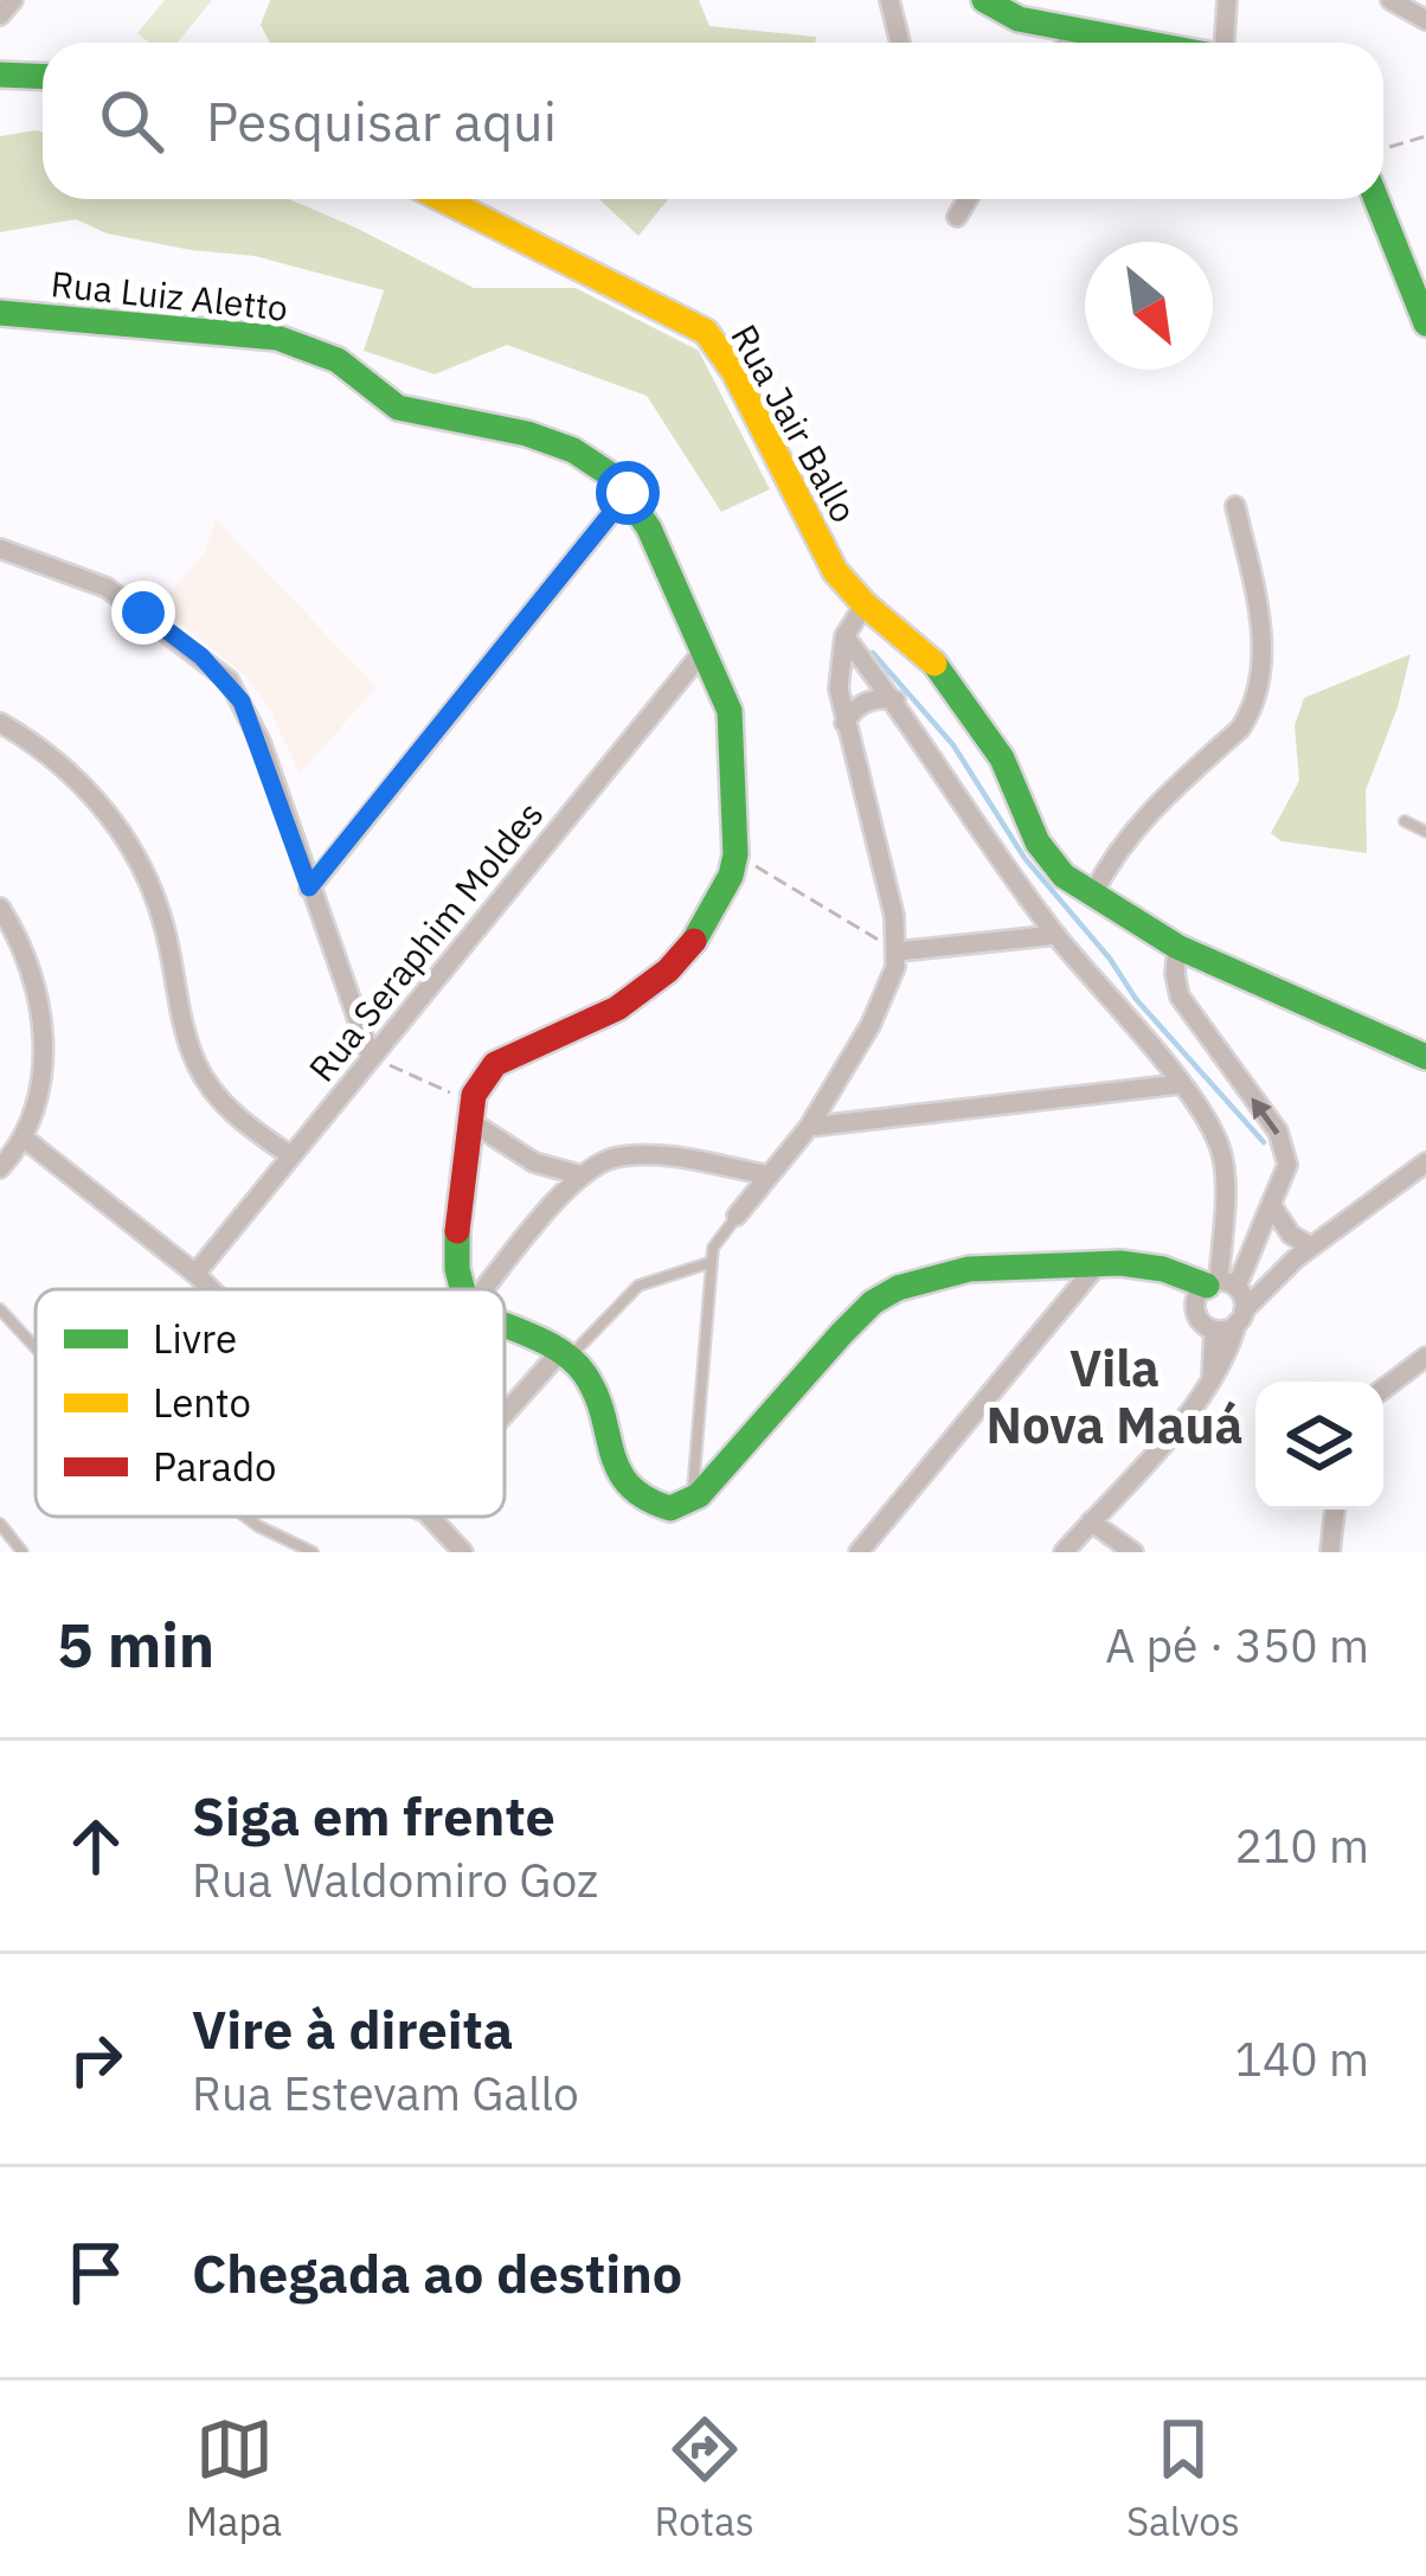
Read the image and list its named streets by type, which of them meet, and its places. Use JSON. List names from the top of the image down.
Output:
{
  "streets": {
    "street": ["Rua Luiz Aletto", "Rua Jair Ballo", "Rua Seraphim Moldes"]
  },
  "crossings": [
    ["Rua Luiz Aletto", "Rua Seraphim Moldes"]
  ],
  "districts": ["Vila Nova Mauá"],
  "legend": ["Livre", "Lento", "Parado"],
  "north": "bottom right",
  "page": {
    "search": "Pesquisar aqui",
    "heading": ["5 min", "A pé · 350 m"],
    "list": [
      ["Siga em frente", "Rua Waldomiro Goz", "210 m"],
      ["Vire à direita", "Rua Estevam Gallo", "140 m"],
      "Chegada ao destino"
    ],
    "nav": ["Mapa", "Rotas", "Salvos"]
  }
}
